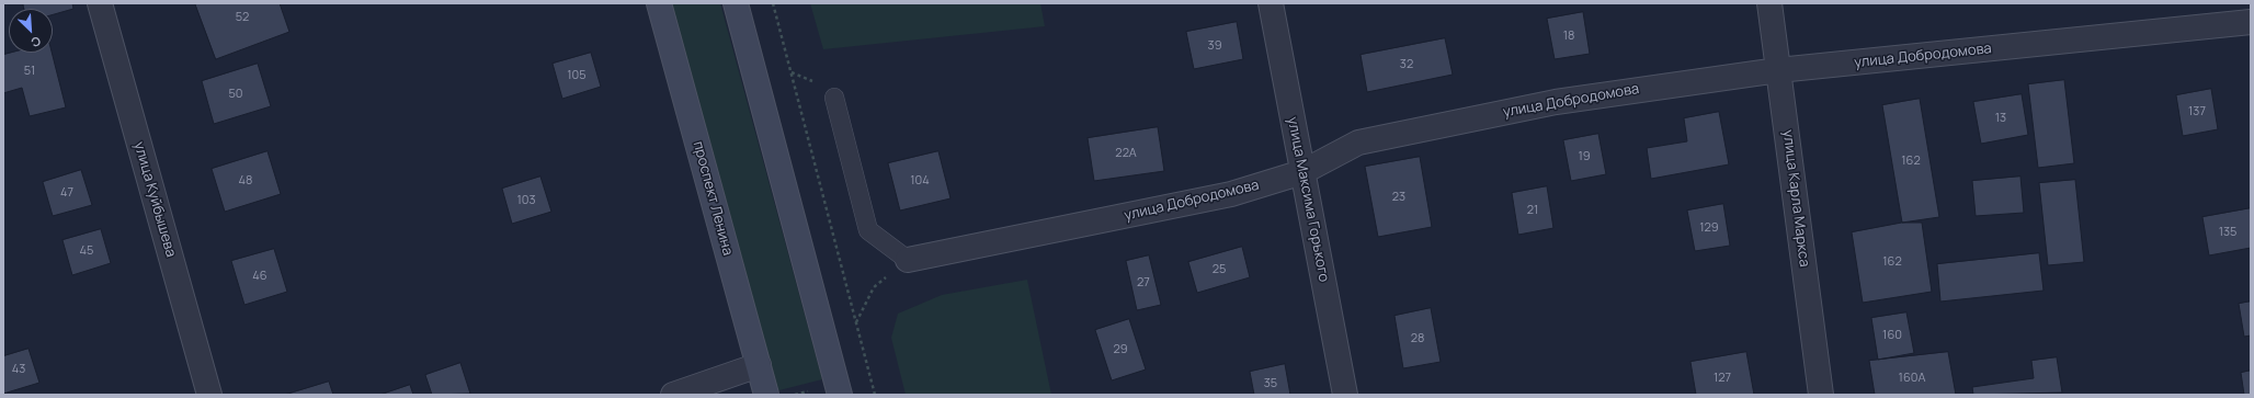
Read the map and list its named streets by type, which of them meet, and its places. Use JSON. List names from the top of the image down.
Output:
{
  "streets": {
    "main road": ["проспект Ленина"],
    "street": [
      "улица Добродомова",
      "улица Карла Маркса",
      "улица Куйбышева",
      "улица Максима Горького"
    ]
  },
  "crossings": [
    ["улица Добродомова", "улица Карла Маркса"],
    ["улица Добродомова", "улица Максима Горького"]
  ],
  "house_numbers": [
    "52",
    "18",
    "39",
    "32",
    "51",
    "105",
    "50",
    "137",
    "13",
    "22А",
    "19",
    "162",
    "48",
    "104",
    "47",
    "23",
    "103",
    "21",
    "129",
    "135",
    "45",
    "162",
    "25",
    "46",
    "27",
    "160",
    "28",
    "29",
    "43",
    "127",
    "160А",
    "35"
  ],
  "north": "bottom right"
}
